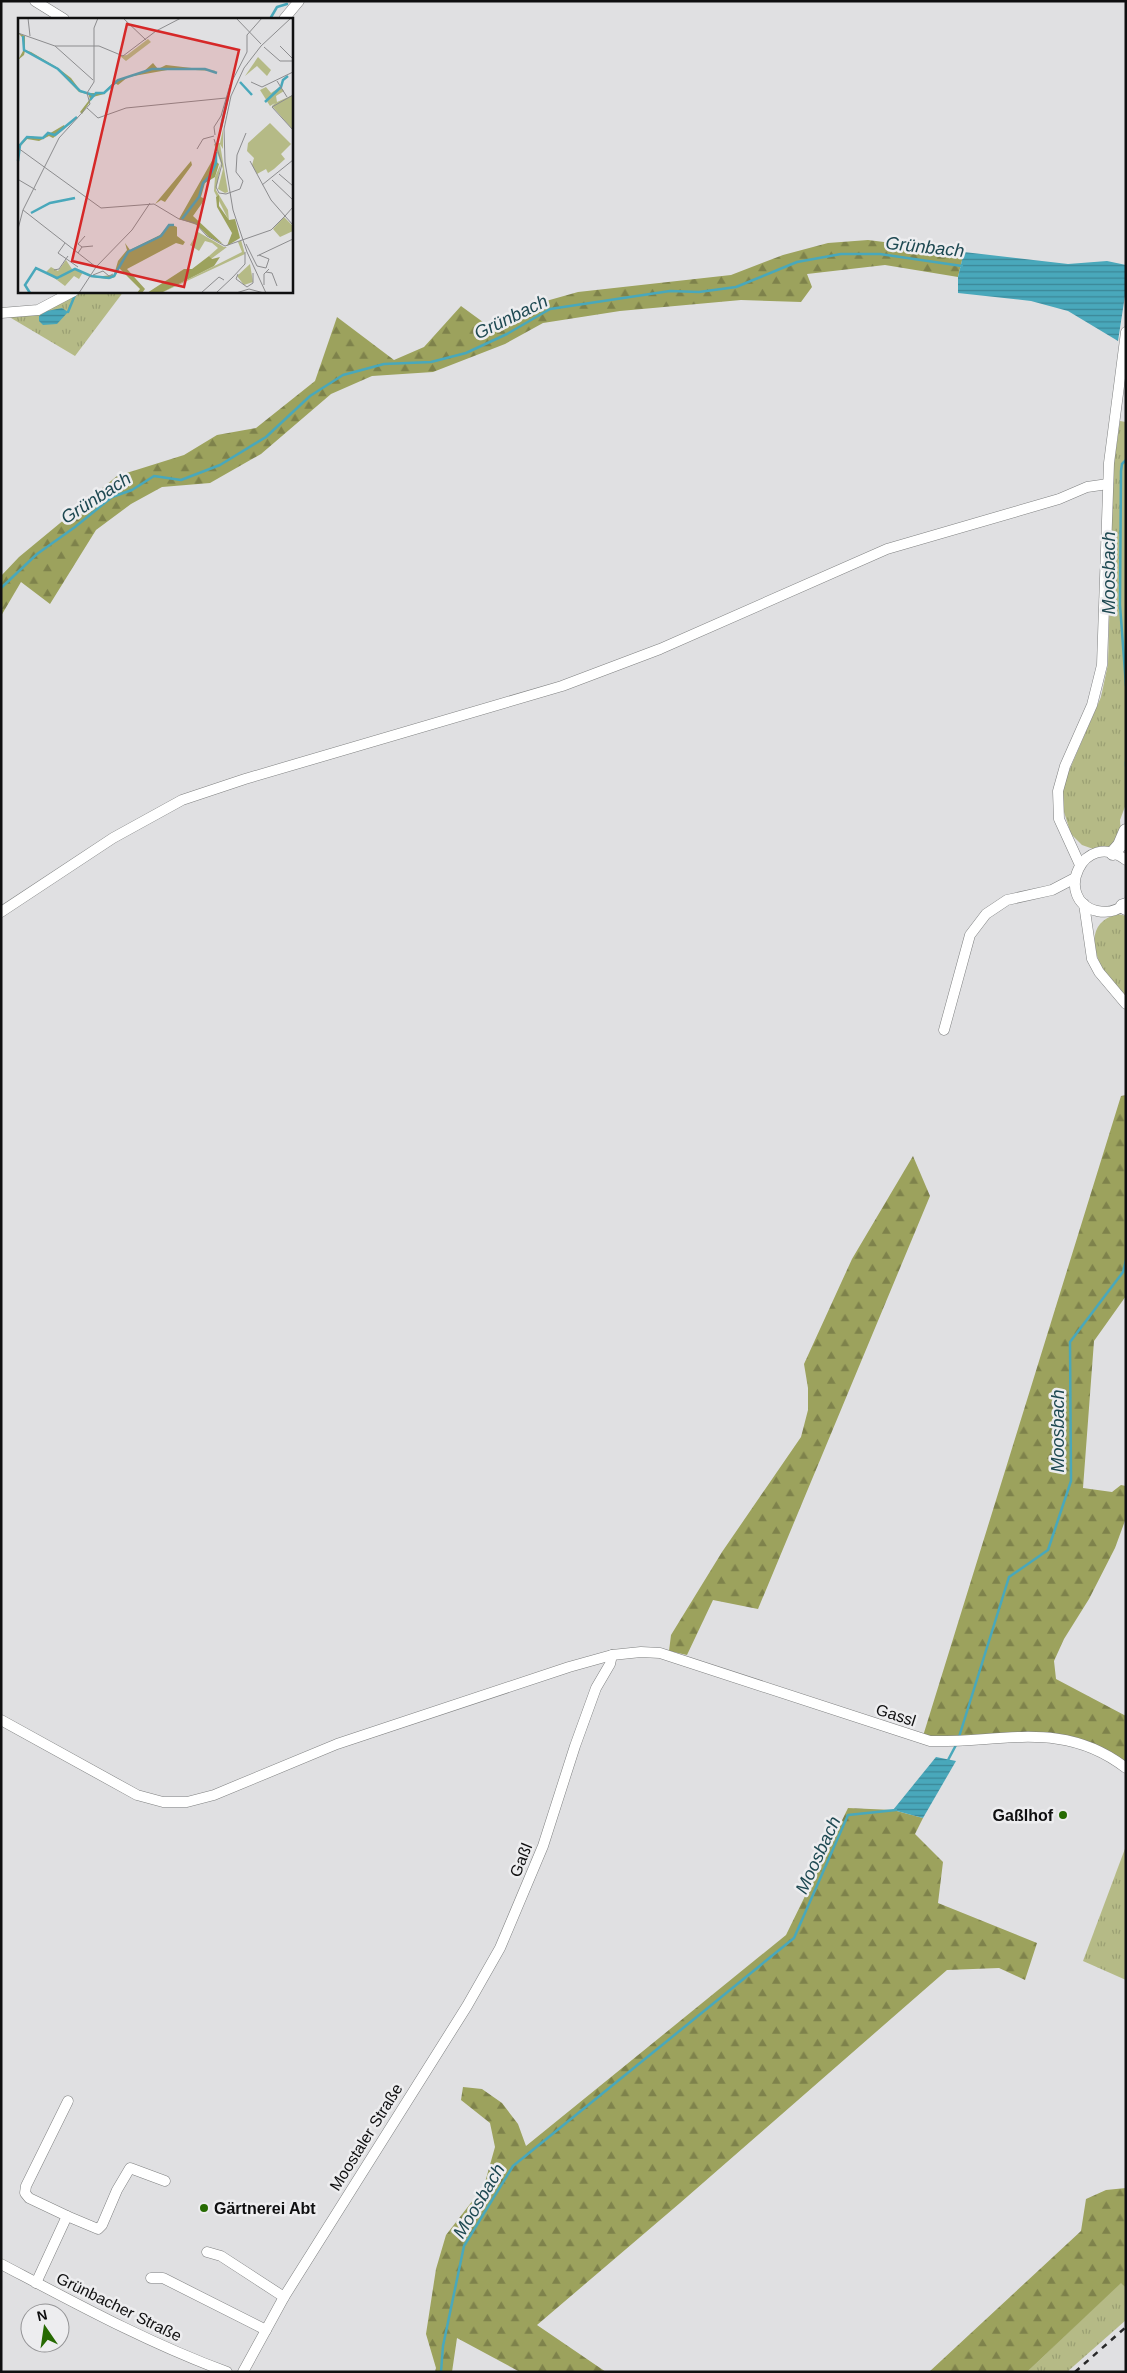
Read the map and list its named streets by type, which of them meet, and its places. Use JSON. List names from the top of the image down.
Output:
{
  "streets": {
    "street": [
      "Gassl",
      "Gaßl",
      "Moostaler Straße",
      "Grünbacher Straße"
    ]
  },
  "crossings": [
    ["Gassl", "Gaßl"],
    ["Gaßl", "Moostaler Straße"]
  ],
  "water": ["Grünbach", "Moosbach"],
  "places": ["Gaßlhof", "Gärtnerei Abt"],
  "north": "top"
}
